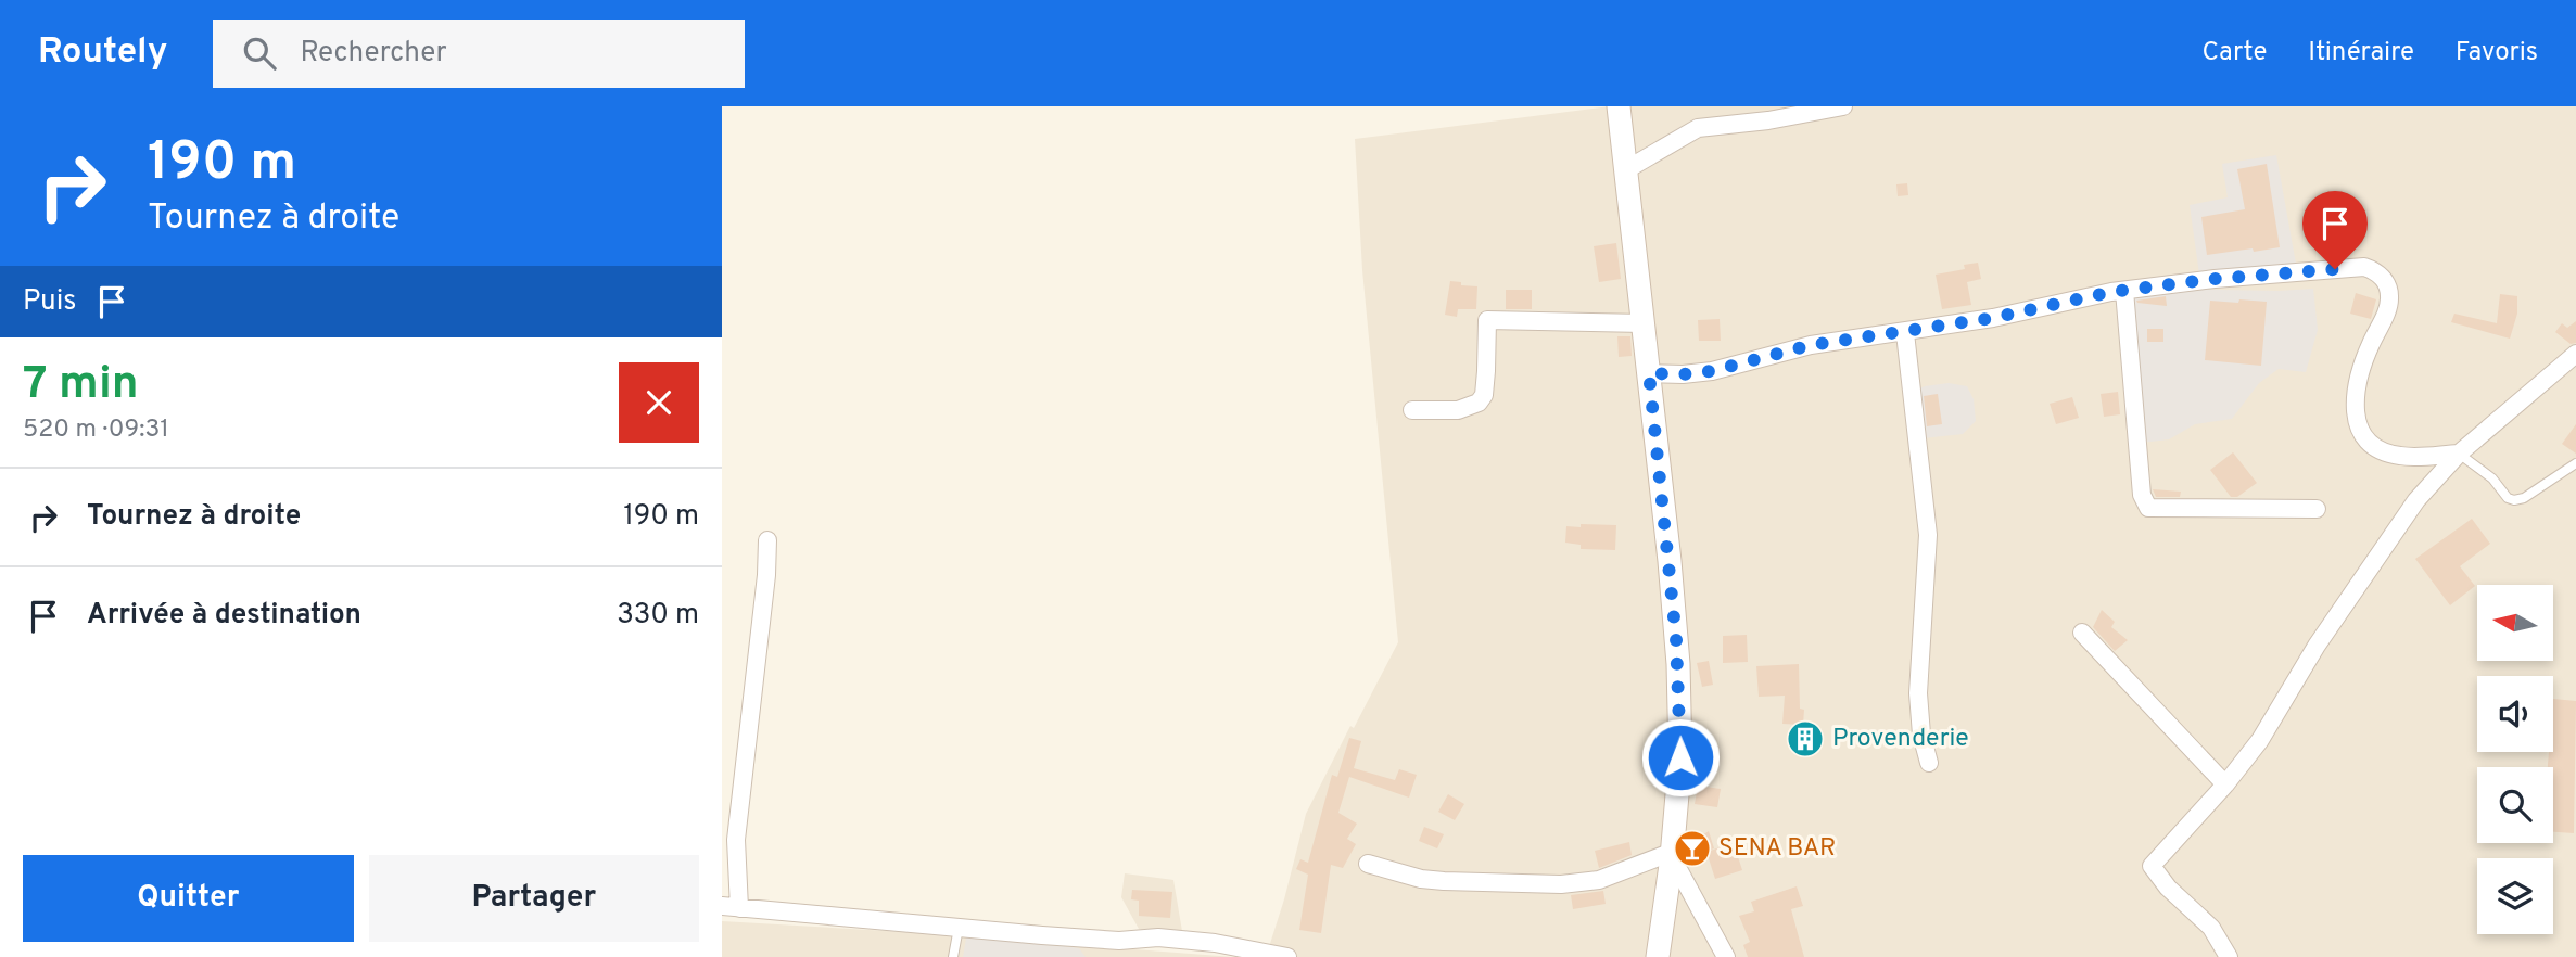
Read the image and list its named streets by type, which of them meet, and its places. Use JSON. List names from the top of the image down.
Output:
{
  "places": {
    "building": ["Provenderie"],
    "bar": ["SENA BAR"]
  },
  "north": "left",
  "page": {
    "header": "Routely",
    "search": "Rechercher",
    "nav": ["Carte", "Itinéraire", "Favoris"],
    "turn": ["190 m", "Tournez à droite"],
    "then": "Puis",
    "heading": ["7 min", "520 m · 09:31"],
    "list": [
      {
        "name": "Tournez à droite",
        "value": "190 m"
      },
      {
        "name": "Arrivée à destination",
        "value": "330 m"
      }
    ],
    "buttons": ["Quitter", "Partager"]
  }
}
